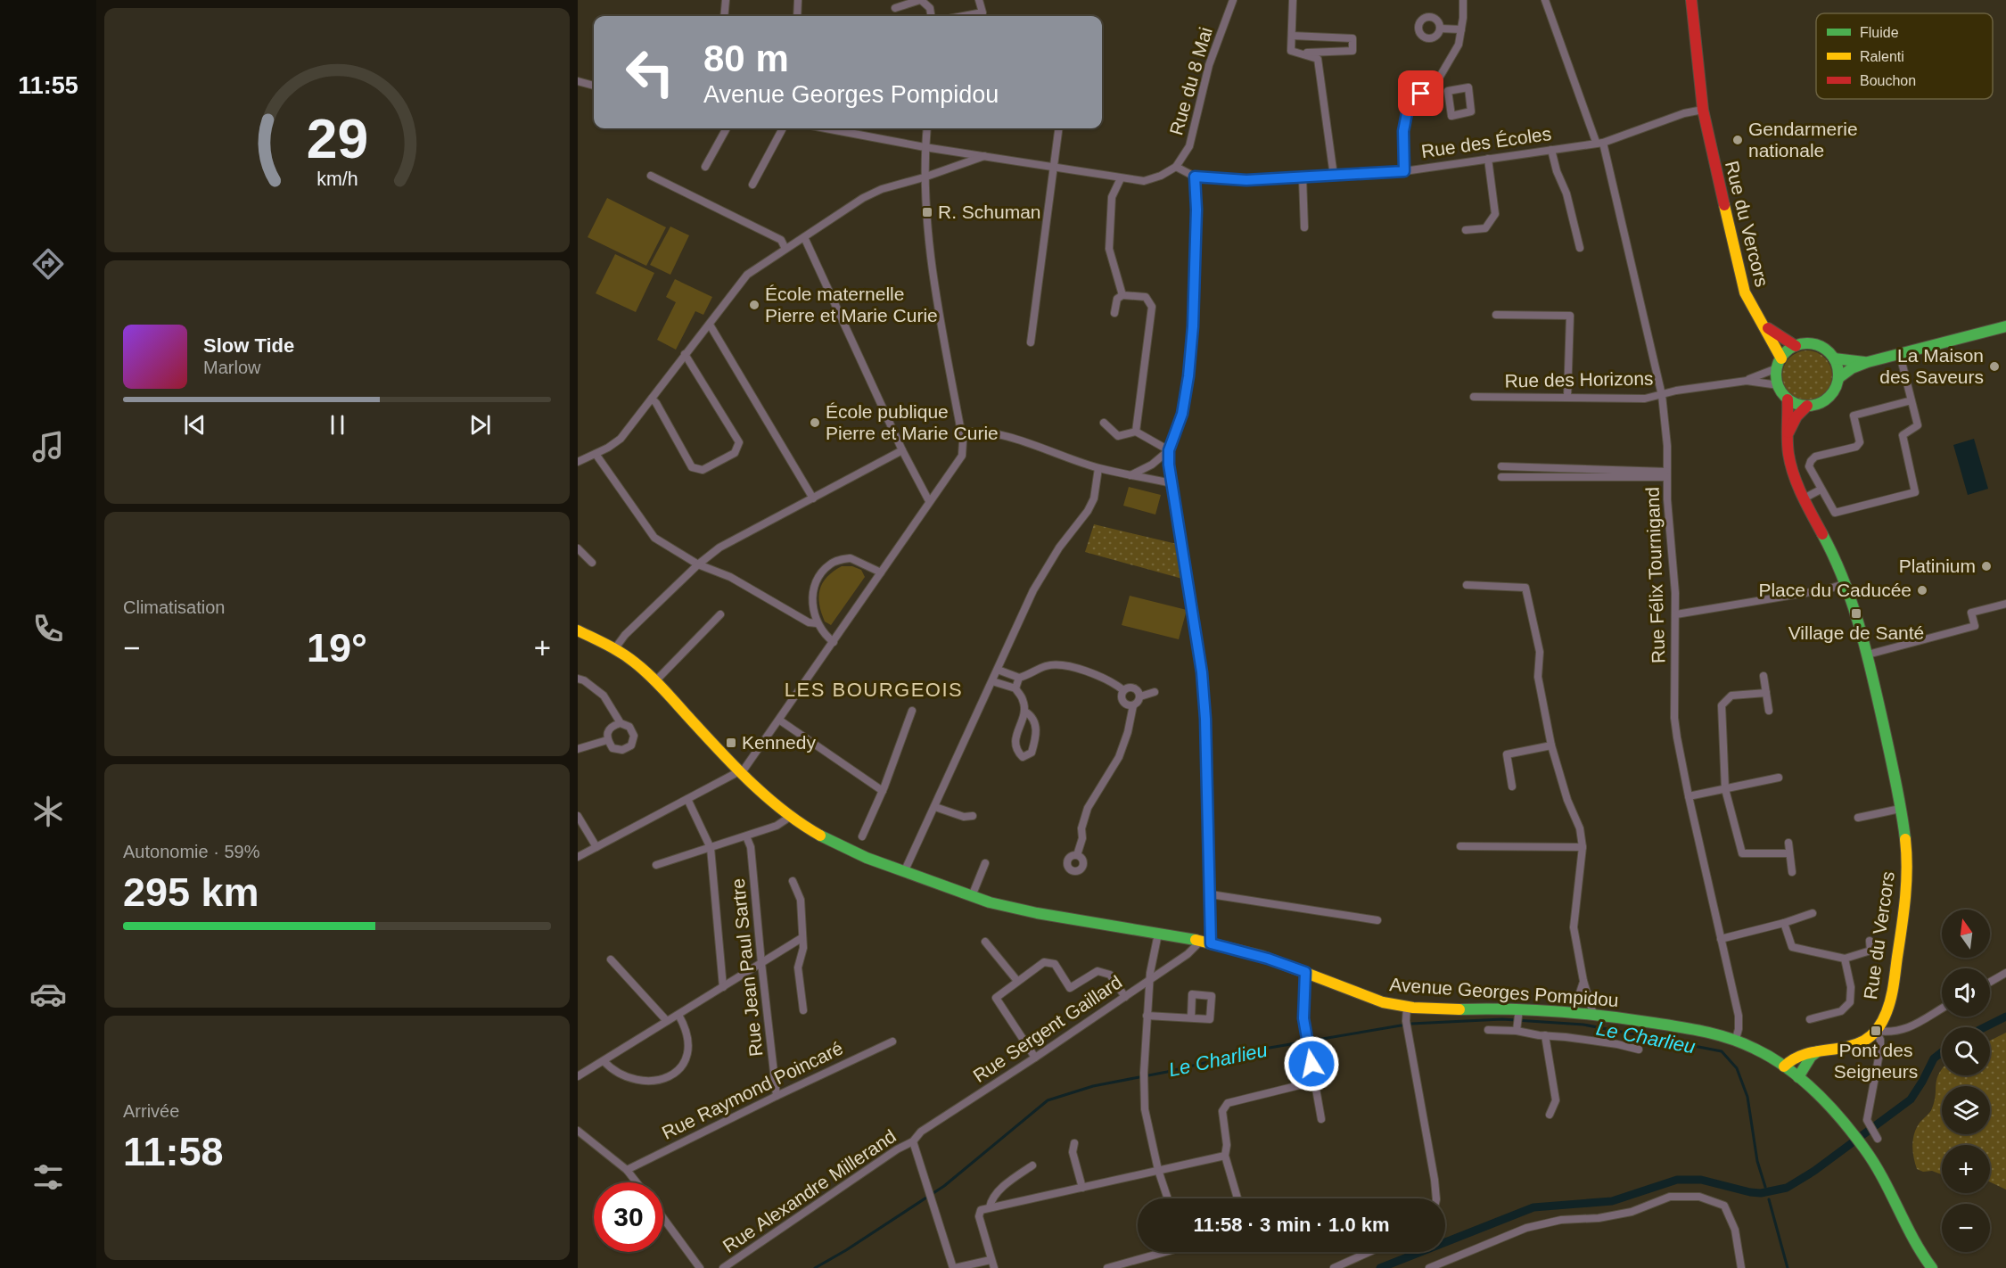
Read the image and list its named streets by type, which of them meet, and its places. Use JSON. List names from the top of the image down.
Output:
{
  "streets": {
    "street": [
      "Rue du 8 Mai",
      "Rue des Écoles",
      "Rue du Vercors",
      "Rue des Horizons",
      "Rue Félix Tournigand",
      "Rue Jean Paul Sartre",
      "Avenue Georges Pompidou",
      "Rue Sergent Gaillard",
      "Rue Raymond Poincaré",
      "Rue Alexandre Millerand"
    ]
  },
  "crossings": [
    ["Rue du 8 Mai", "Rue des Écoles"],
    ["Rue des Écoles", "Rue du Vercors"],
    ["Rue des Écoles", "Rue Félix Tournigand"],
    ["Rue du Vercors", "Rue des Horizons"],
    ["Rue du Vercors", "Avenue Georges Pompidou"],
    ["Rue des Horizons", "Rue Félix Tournigand"],
    ["Rue Félix Tournigand", "Avenue Georges Pompidou"],
    ["Rue Jean Paul Sartre", "Rue Raymond Poincaré"],
    ["Avenue Georges Pompidou", "Rue Sergent Gaillard"],
    ["Rue Sergent Gaillard", "Rue Alexandre Millerand"]
  ],
  "districts": ["LES BOURGEOIS"],
  "water": ["Le Charlieu"],
  "places": {
    "other": [
      "Gendarmerie nationale",
      "École maternelle Pierre et Marie Curie",
      "La Maison des Saveurs",
      "École publique Pierre et Marie Curie",
      "Platinium",
      "Place du Caducée"
    ],
    "transit": [
      "R. Schuman",
      "Village de Santé",
      "Kennedy",
      "Pont des Seigneurs"
    ]
  },
  "legend": ["Fluide", "Ralenti", "Bouchon"],
  "north": "top",
  "page": {
    "tabs": "11:55",
    "turn": ["80 m", "Avenue Georges Pompidou"],
    "song": ["Slow Tide", "Marlow"],
    "tile": [
      "Climatisation",
      ["Autonomie · 59%", "295 km"],
      ["Arrivée", "11:58"]
    ],
    "heat": ["−", "19°", "+"],
    "map_buttons": ["+", "−"],
    "limit": "30",
    "trip": "11:58 · 3 min · 1.0 km",
    "gauge": ["29", "km/h"]
  }
}
